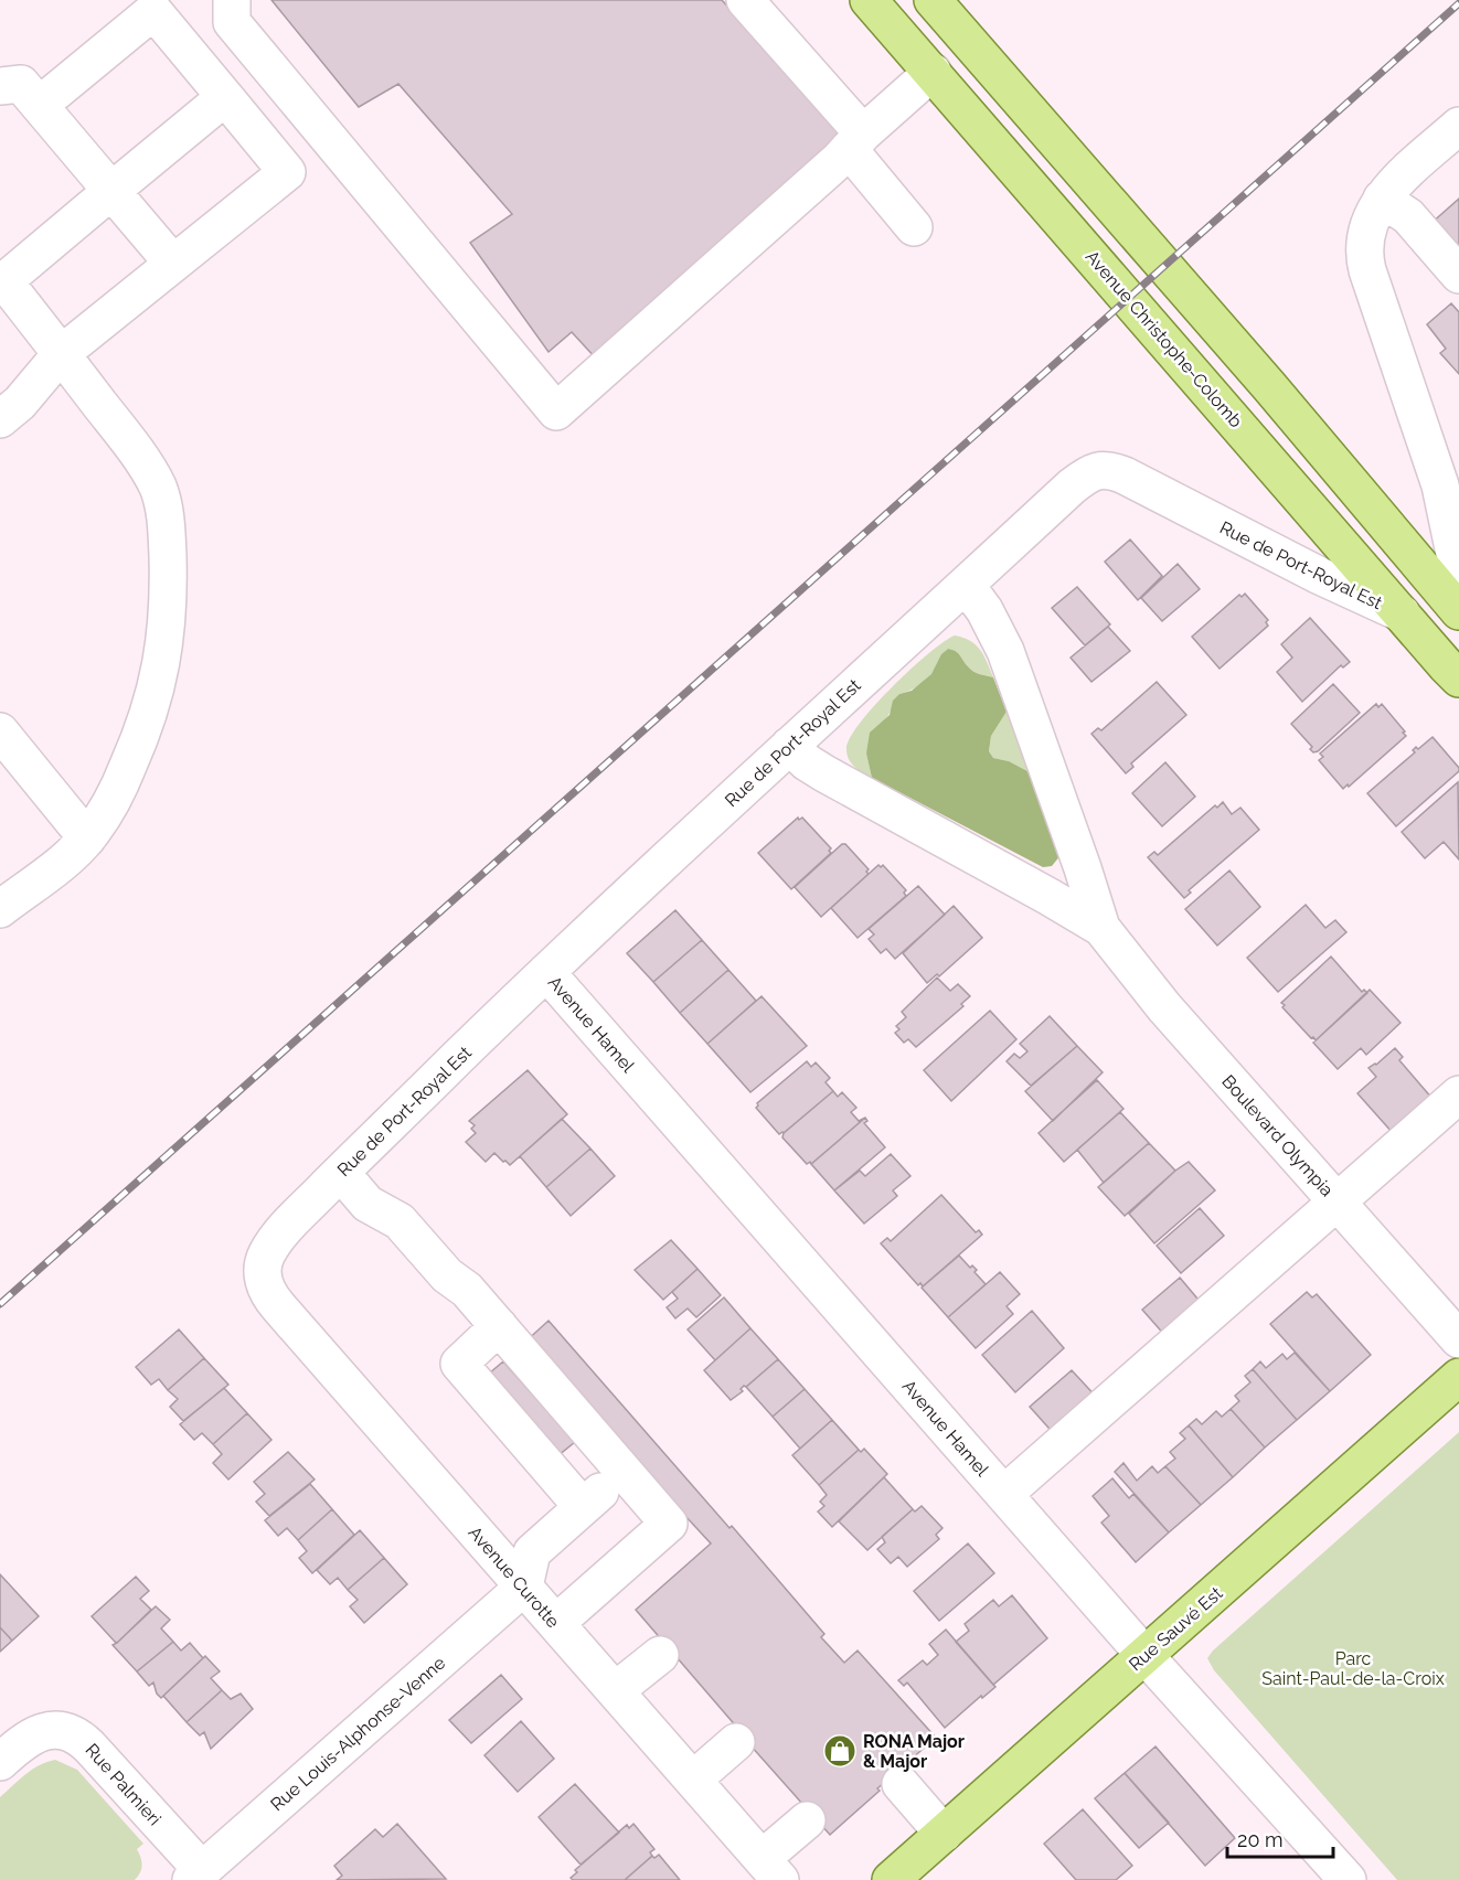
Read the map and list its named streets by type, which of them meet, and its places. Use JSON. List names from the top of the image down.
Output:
{
  "streets": {
    "main road": ["Avenue Christophe-Colomb", "Rue Sauvé Est"],
    "street": [
      "Rue de Port-Royal Est",
      "Avenue Hamel",
      "Boulevard Olympia",
      "Avenue Curotte",
      "Rue Louis-Alphonse-Venne",
      "Rue Palmieri"
    ]
  },
  "crossings": [
    ["Avenue Christophe-Colomb", "Rue de Port-Royal Est"],
    ["Rue de Port-Royal Est", "Avenue Hamel"],
    ["Rue de Port-Royal Est", "Boulevard Olympia"],
    ["Rue de Port-Royal Est", "Avenue Curotte"],
    ["Avenue Hamel", "Rue Sauvé Est"],
    ["Avenue Curotte", "Rue Louis-Alphonse-Venne"],
    ["Rue Louis-Alphonse-Venne", "Rue Palmieri"]
  ],
  "parks": ["Parc Saint-Paul-de-la-Croix"],
  "places": {
    "shop": ["RONA Major & Major"]
  },
  "scale_bar": "20 m"
}
